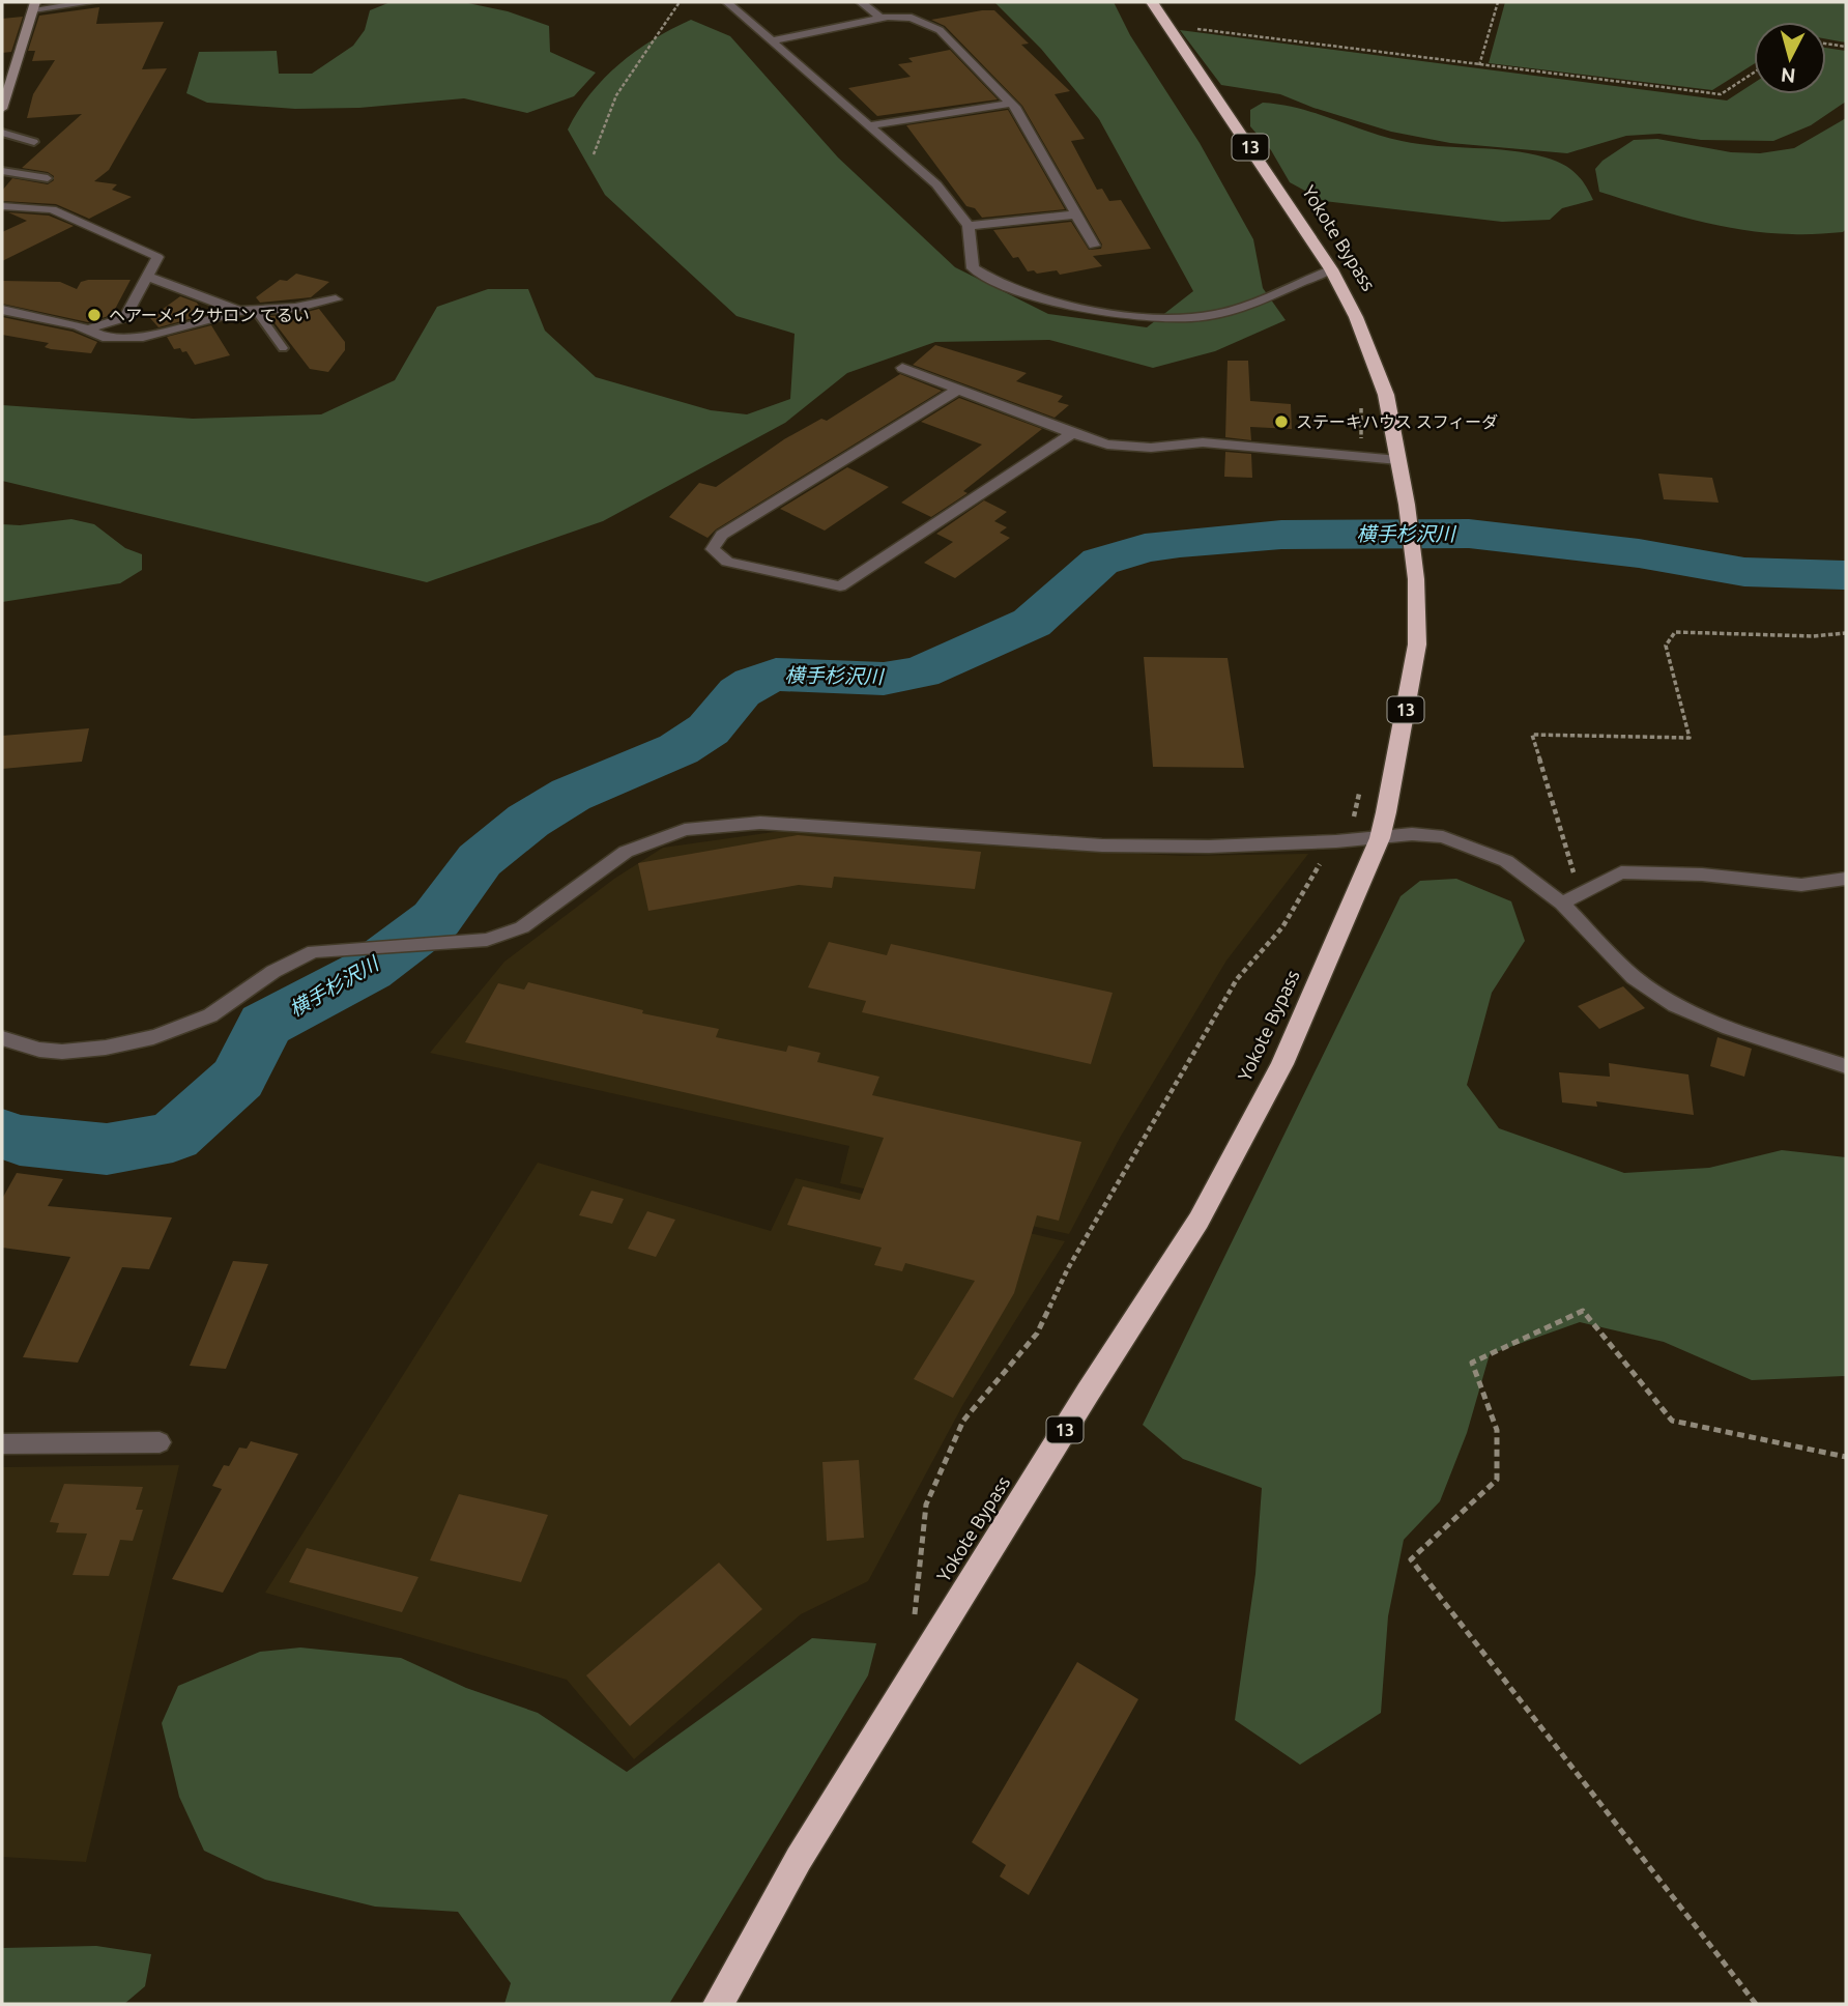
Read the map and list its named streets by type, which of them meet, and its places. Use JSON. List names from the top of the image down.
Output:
{
  "streets": {
    "highway": ["13", "Yokote Bypass"]
  },
  "water": ["横手杉沢川"],
  "places": ["ヘアーメイクサロン てるい", "ステーキハウス スフィーダ"],
  "north": "bottom"
}
